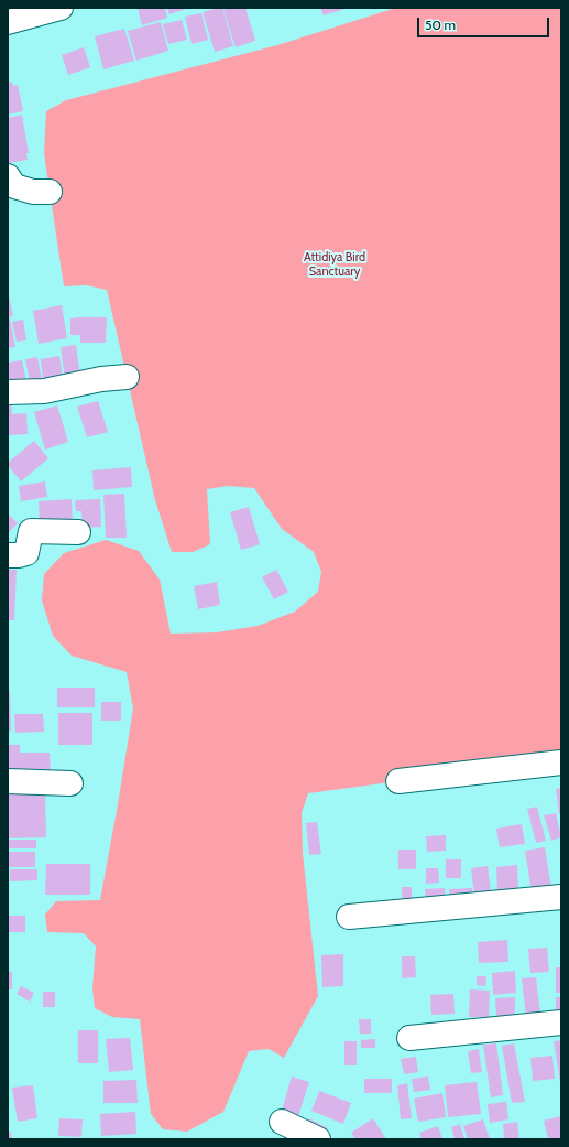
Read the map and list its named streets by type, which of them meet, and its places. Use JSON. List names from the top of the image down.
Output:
{
  "parks": ["Attidiya Bird Sanctuary"],
  "scale_bar": "50 m"
}
